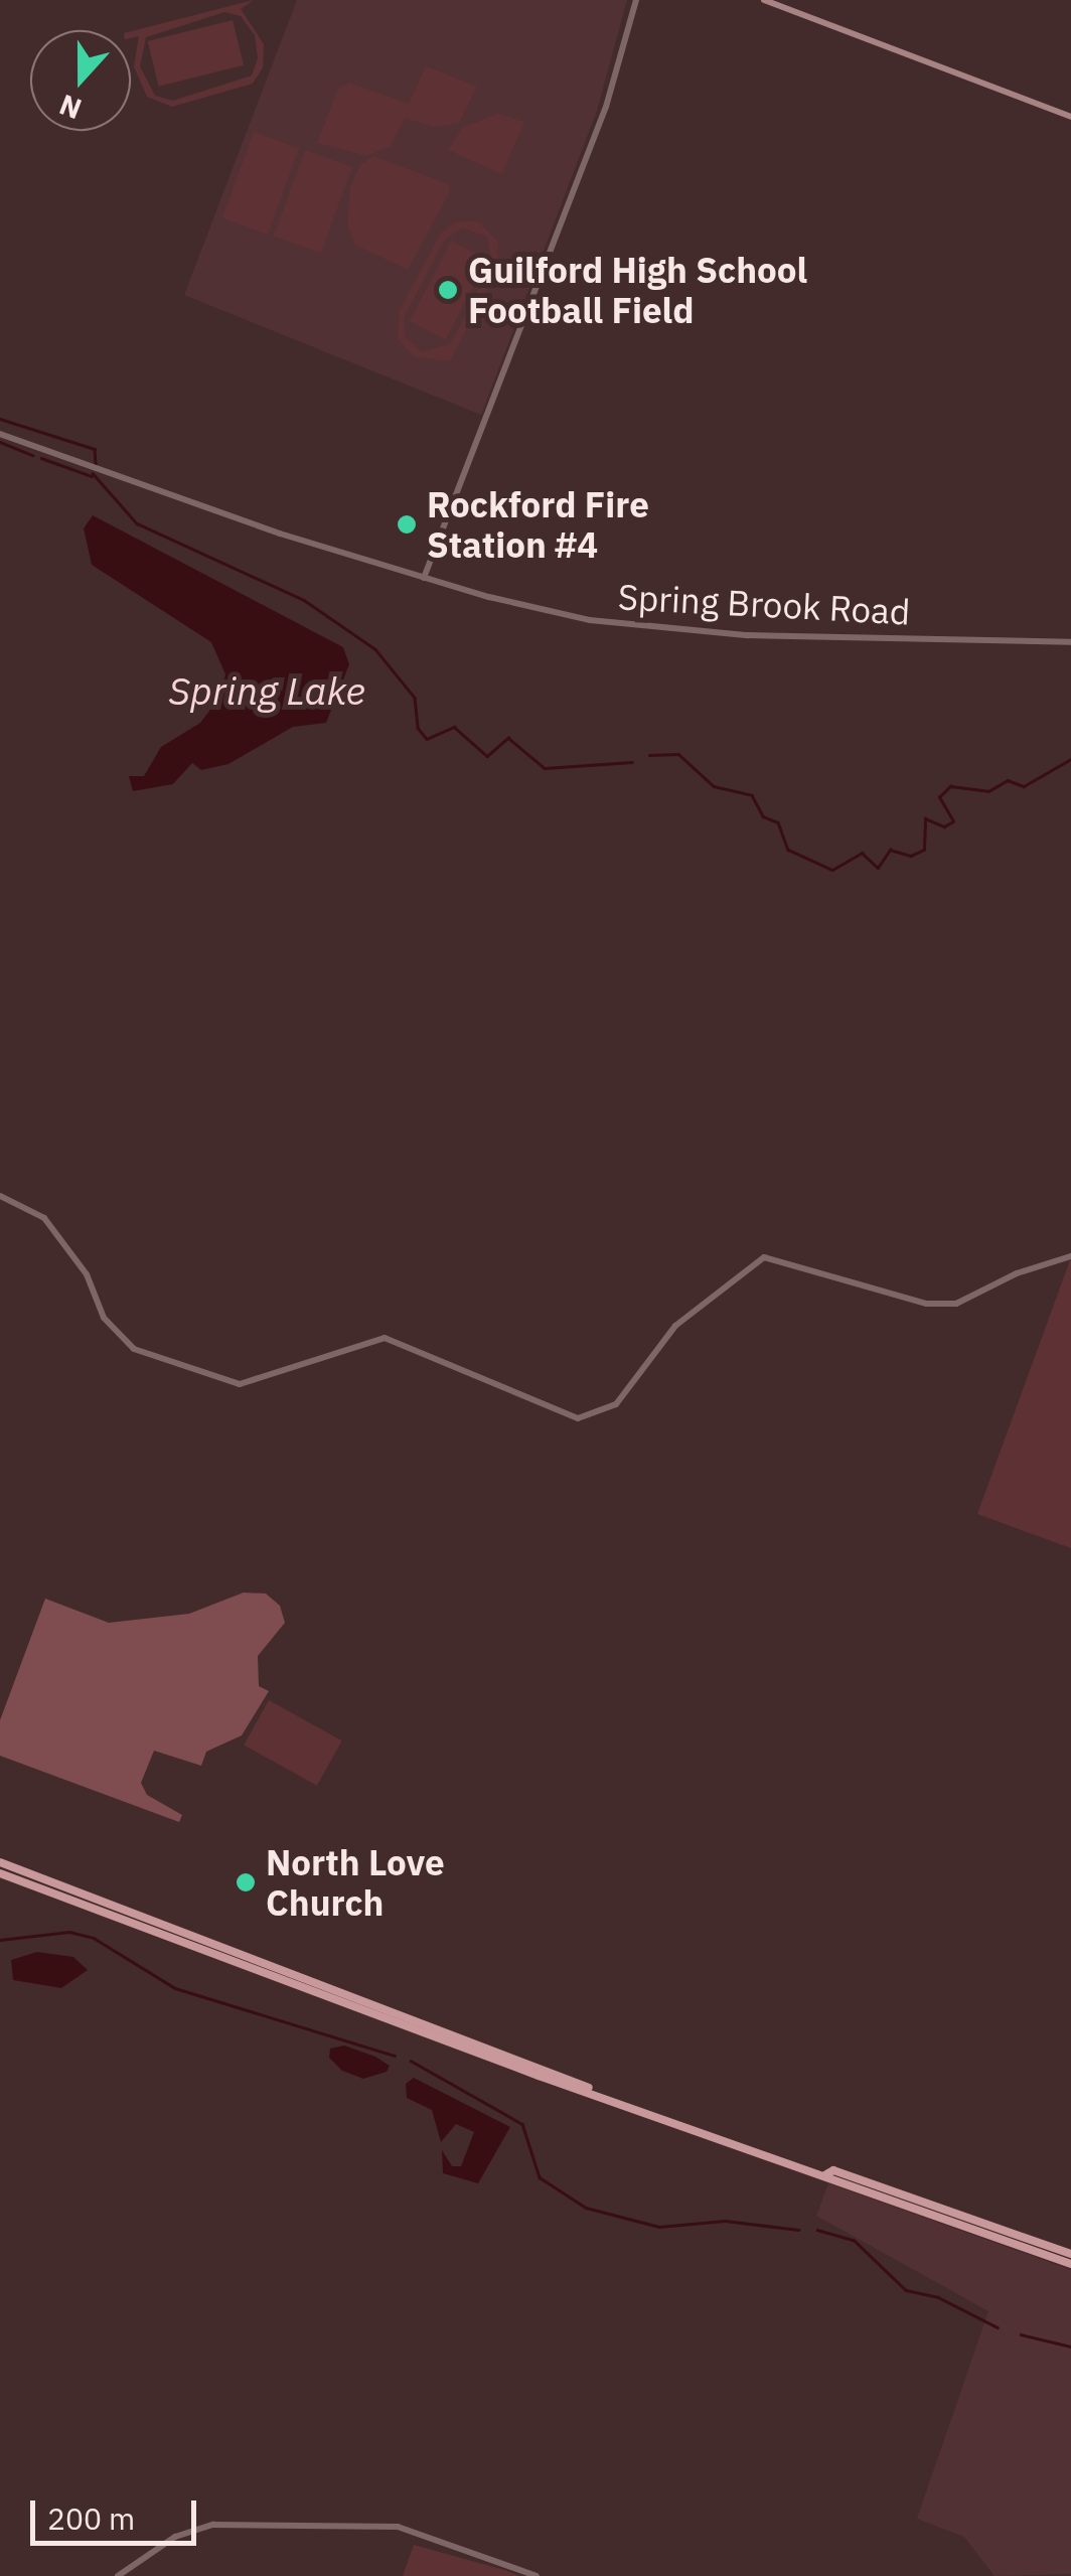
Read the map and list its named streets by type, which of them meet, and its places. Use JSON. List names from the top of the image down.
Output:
{
  "streets": {
    "street": ["Spring Brook Road"]
  },
  "water": ["Spring Lake"],
  "places": ["Guilford High School Football Field", "Rockford Fire Station #4", "North Love Church"],
  "scale_bar": "200 m",
  "north": "bottom"
}
